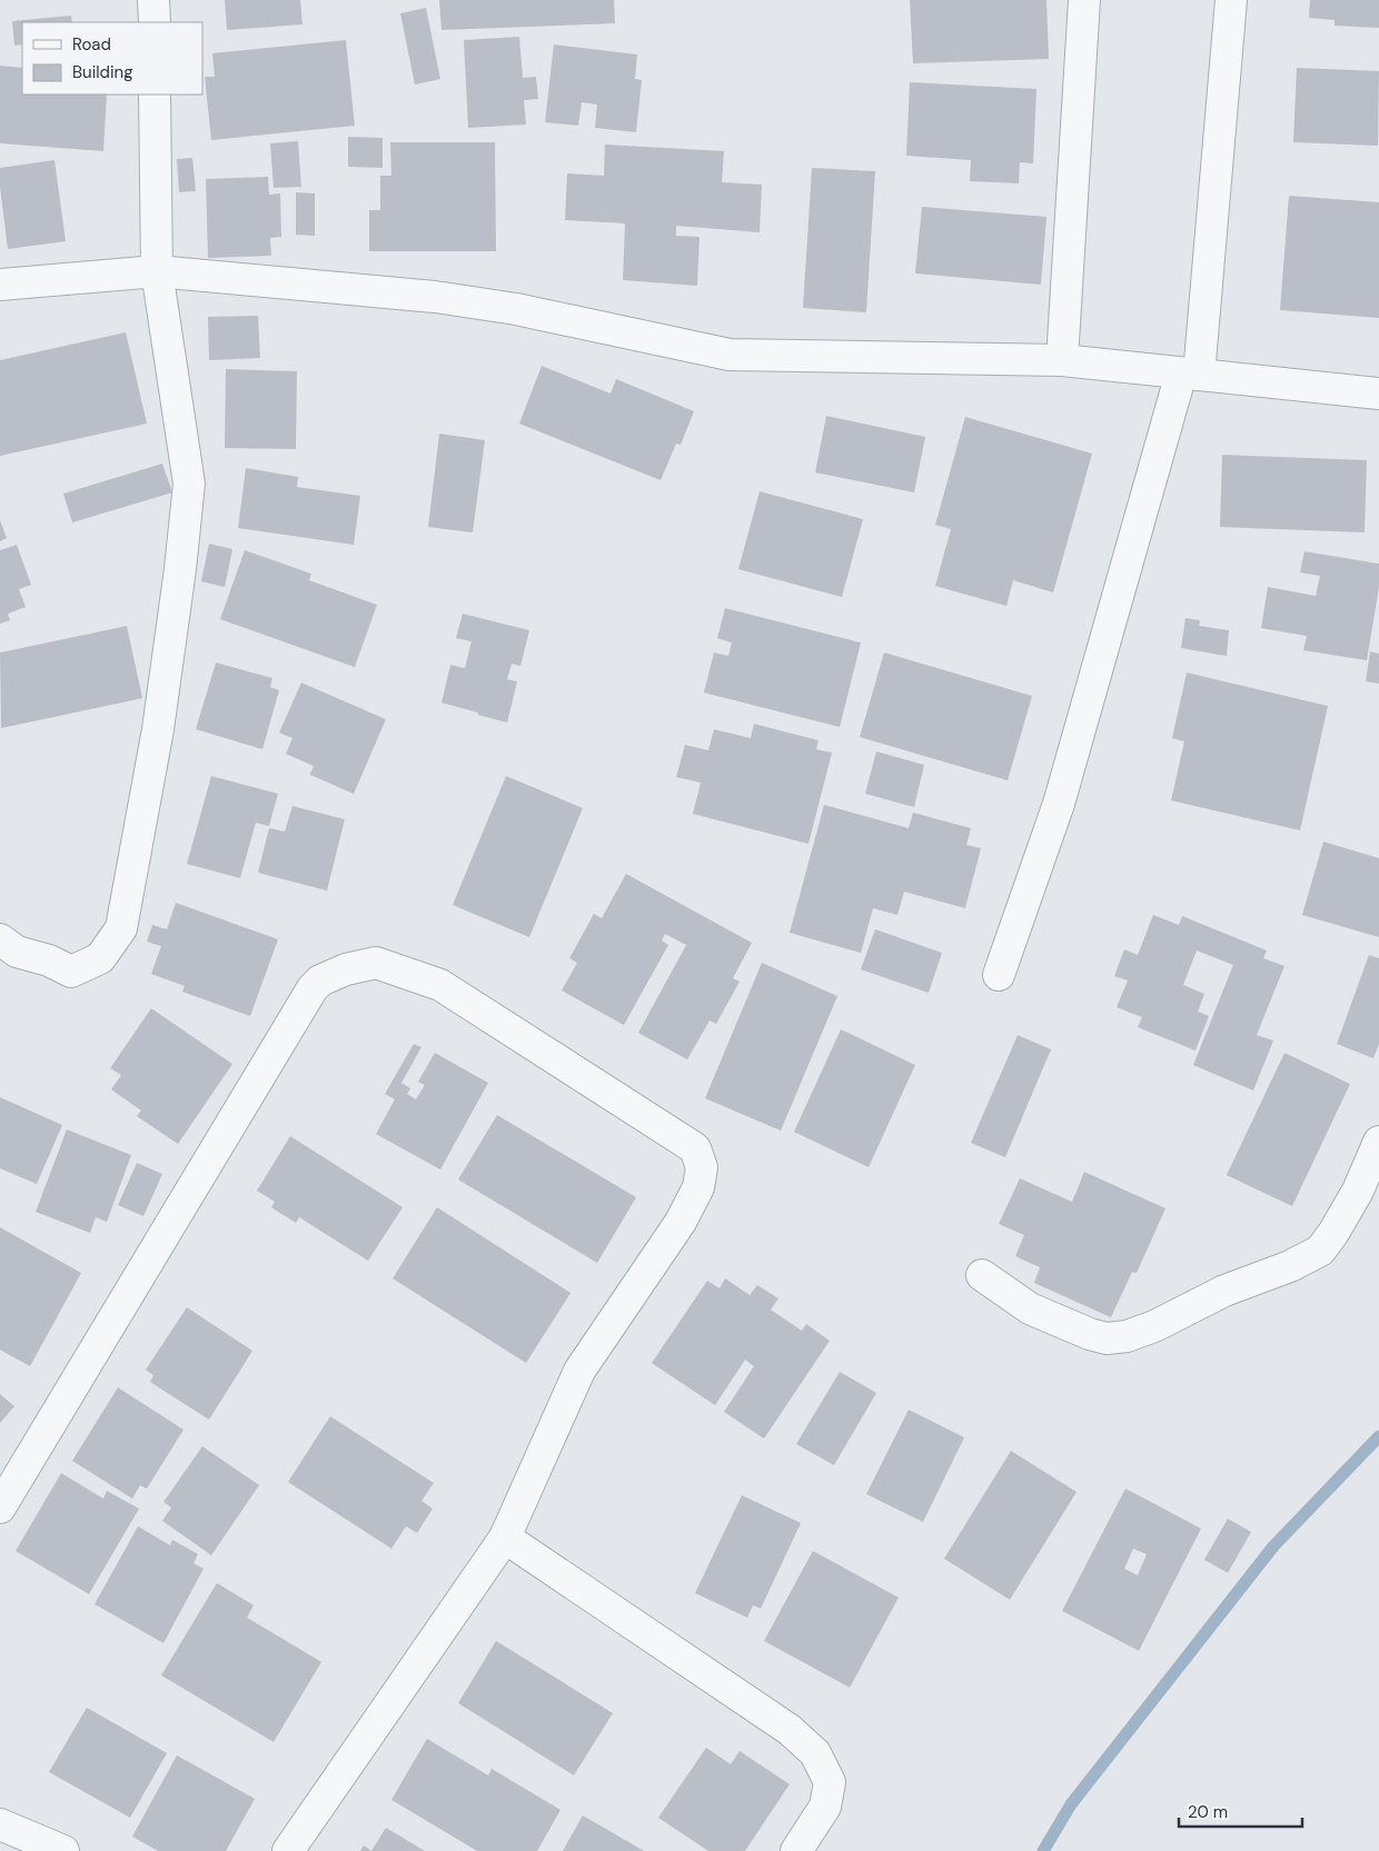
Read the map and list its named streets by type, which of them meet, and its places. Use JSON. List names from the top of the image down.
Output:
{
  "legend": ["Road", "Building"],
  "scale_bar": "20 m"
}
